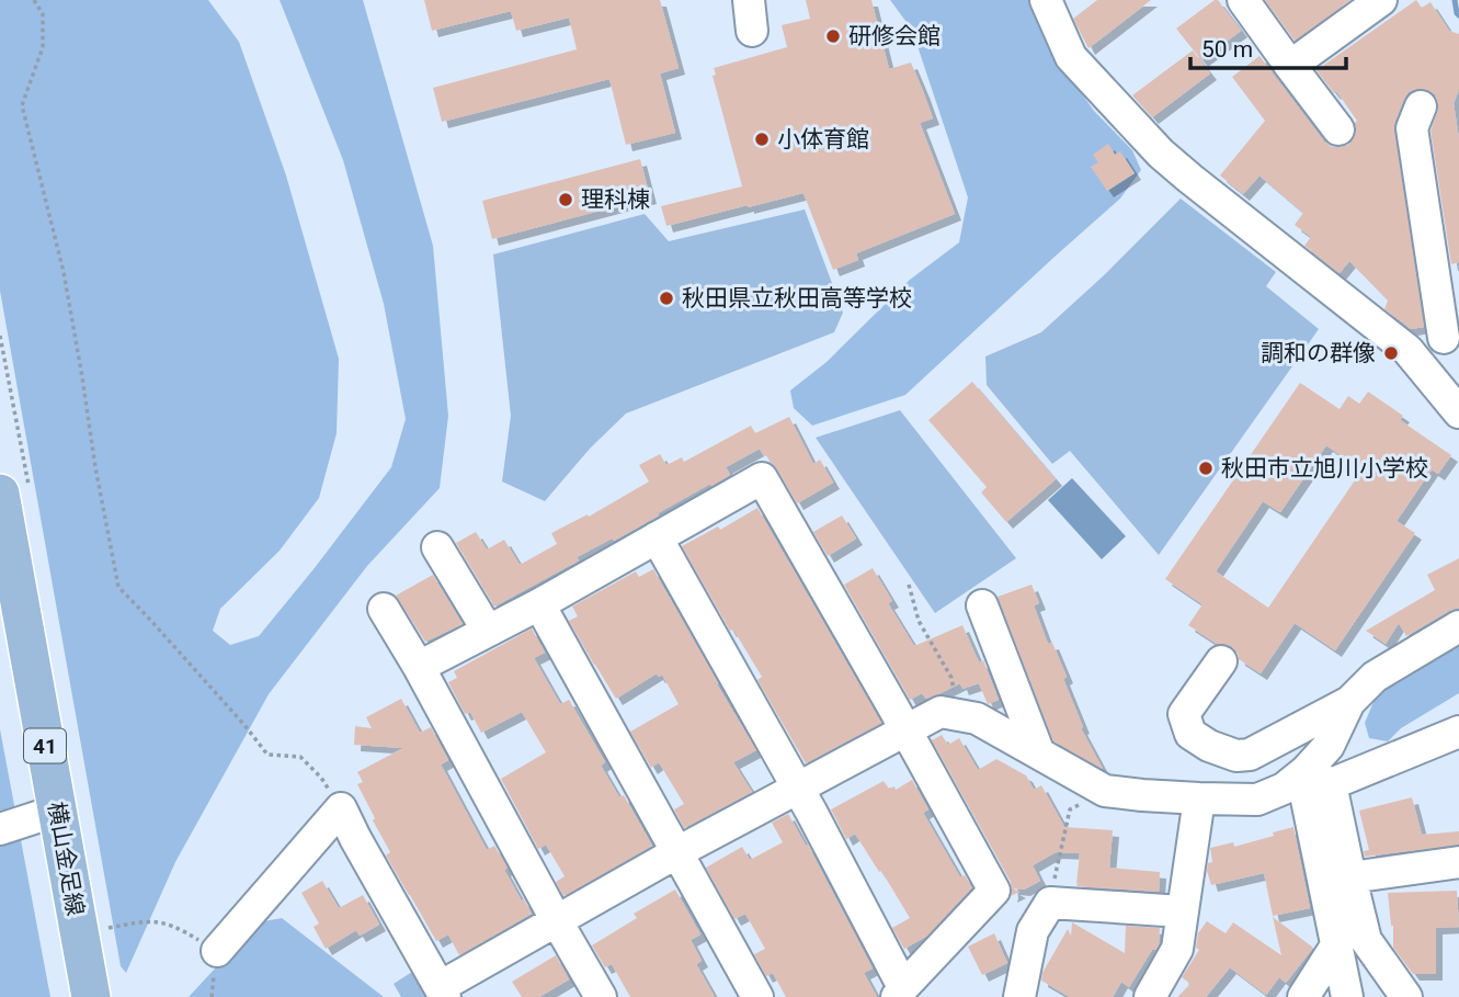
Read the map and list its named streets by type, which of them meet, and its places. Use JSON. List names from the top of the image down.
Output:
{
  "streets": {
    "main road": ["41", "横山金足線"]
  },
  "places": [
    "研修会館",
    "小体育館",
    "理科棟",
    "秋田県立秋田高等学校",
    "調和の群像",
    "秋田市立旭川小学校"
  ],
  "scale_bar": "50 m"
}
